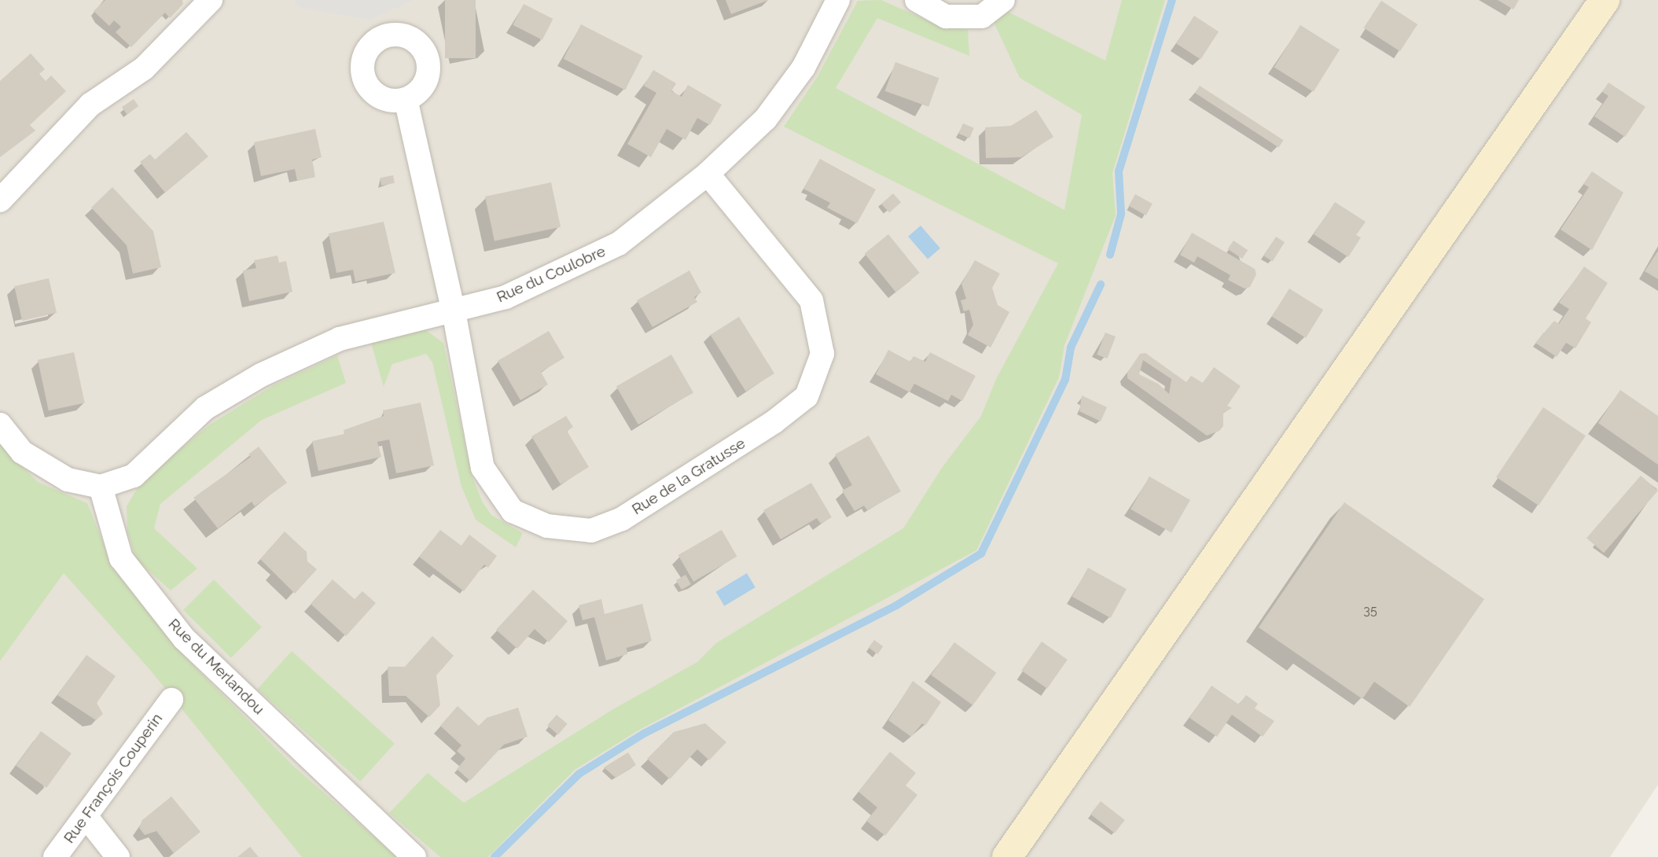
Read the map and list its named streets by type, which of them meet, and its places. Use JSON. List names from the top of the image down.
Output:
{
  "streets": {
    "street": [
      "Rue du Coulobre",
      "Rue de la Gratusse",
      "Rue du Merlandou",
      "Rue François Couperin"
    ]
  },
  "crossings": [
    ["Rue du Coulobre", "Rue de la Gratusse"],
    ["Rue du Coulobre", "Rue du Merlandou"]
  ],
  "house_numbers": ["35"]
}
